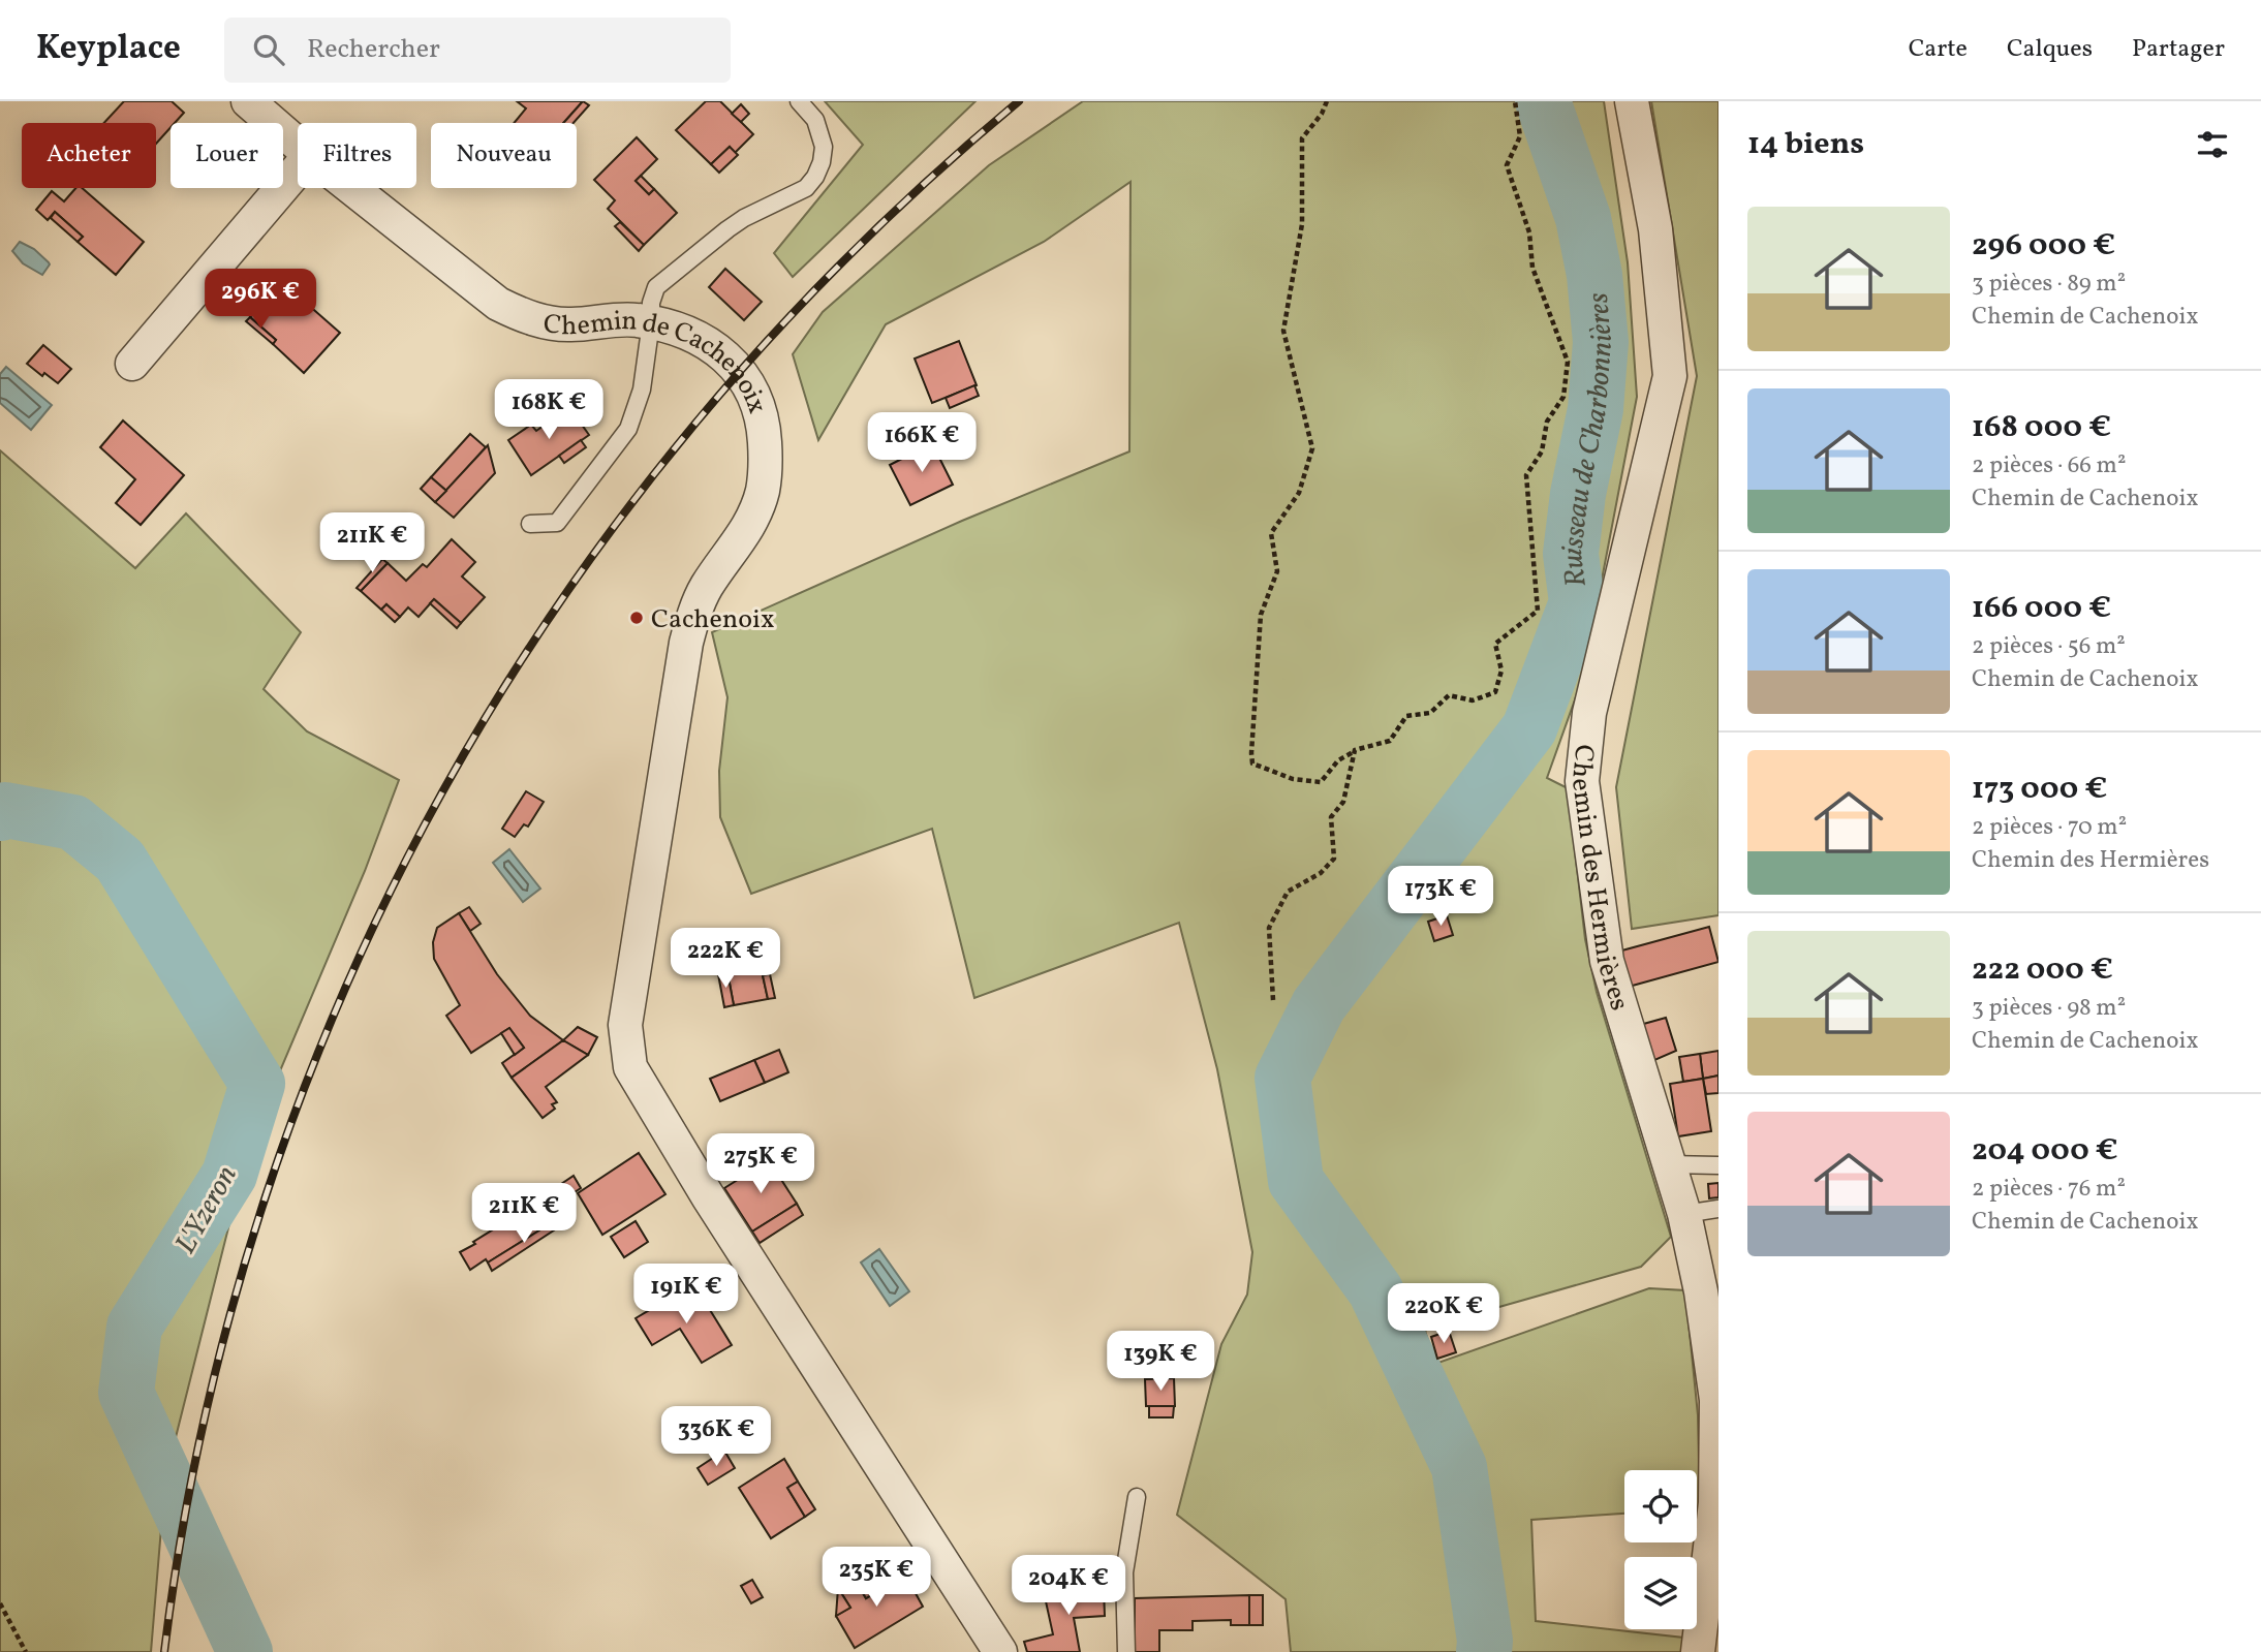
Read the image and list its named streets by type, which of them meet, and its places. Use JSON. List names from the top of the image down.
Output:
{
  "streets": {
    "street": ["Chemin de Cachenoix", "Chemin des Hermières"]
  },
  "water": ["Ruisseau de Charbonnières", "L'Yzeron"],
  "places": ["Cachenoix"],
  "page": {
    "header": "Keyplace",
    "search": "Rechercher",
    "nav": ["Carte", "Calques", "Partager"],
    "heading": "14 biens",
    "chip": [
      "Acheter",
      "Louer",
      "Filtres",
      "Nouveau"
    ],
    "list": [
      {
        "name": "296 000 €",
        "note": "3 pièces · 89 m² · Chemin de Cachenoix"
      },
      {
        "name": "168 000 €",
        "note": "2 pièces · 66 m² · Chemin de Cachenoix"
      },
      {
        "name": "166 000 €",
        "note": "2 pièces · 56 m² · Chemin de Cachenoix"
      },
      {
        "name": "173 000 €",
        "note": "2 pièces · 70 m² · Chemin des Hermières"
      },
      {
        "name": "222 000 €",
        "note": "3 pièces · 98 m² · Chemin de Cachenoix"
      },
      {
        "name": "204 000 €",
        "note": "2 pièces · 76 m² · Chemin de Cachenoix"
      }
    ],
    "price": [
      "296K €",
      "168K €",
      "166K €",
      "211K €",
      "173K €",
      "222K €",
      "275K €",
      "211K €",
      "191K €",
      "220K €",
      "139K €",
      "336K €",
      "235K €",
      "204K €"
    ]
  }
}
